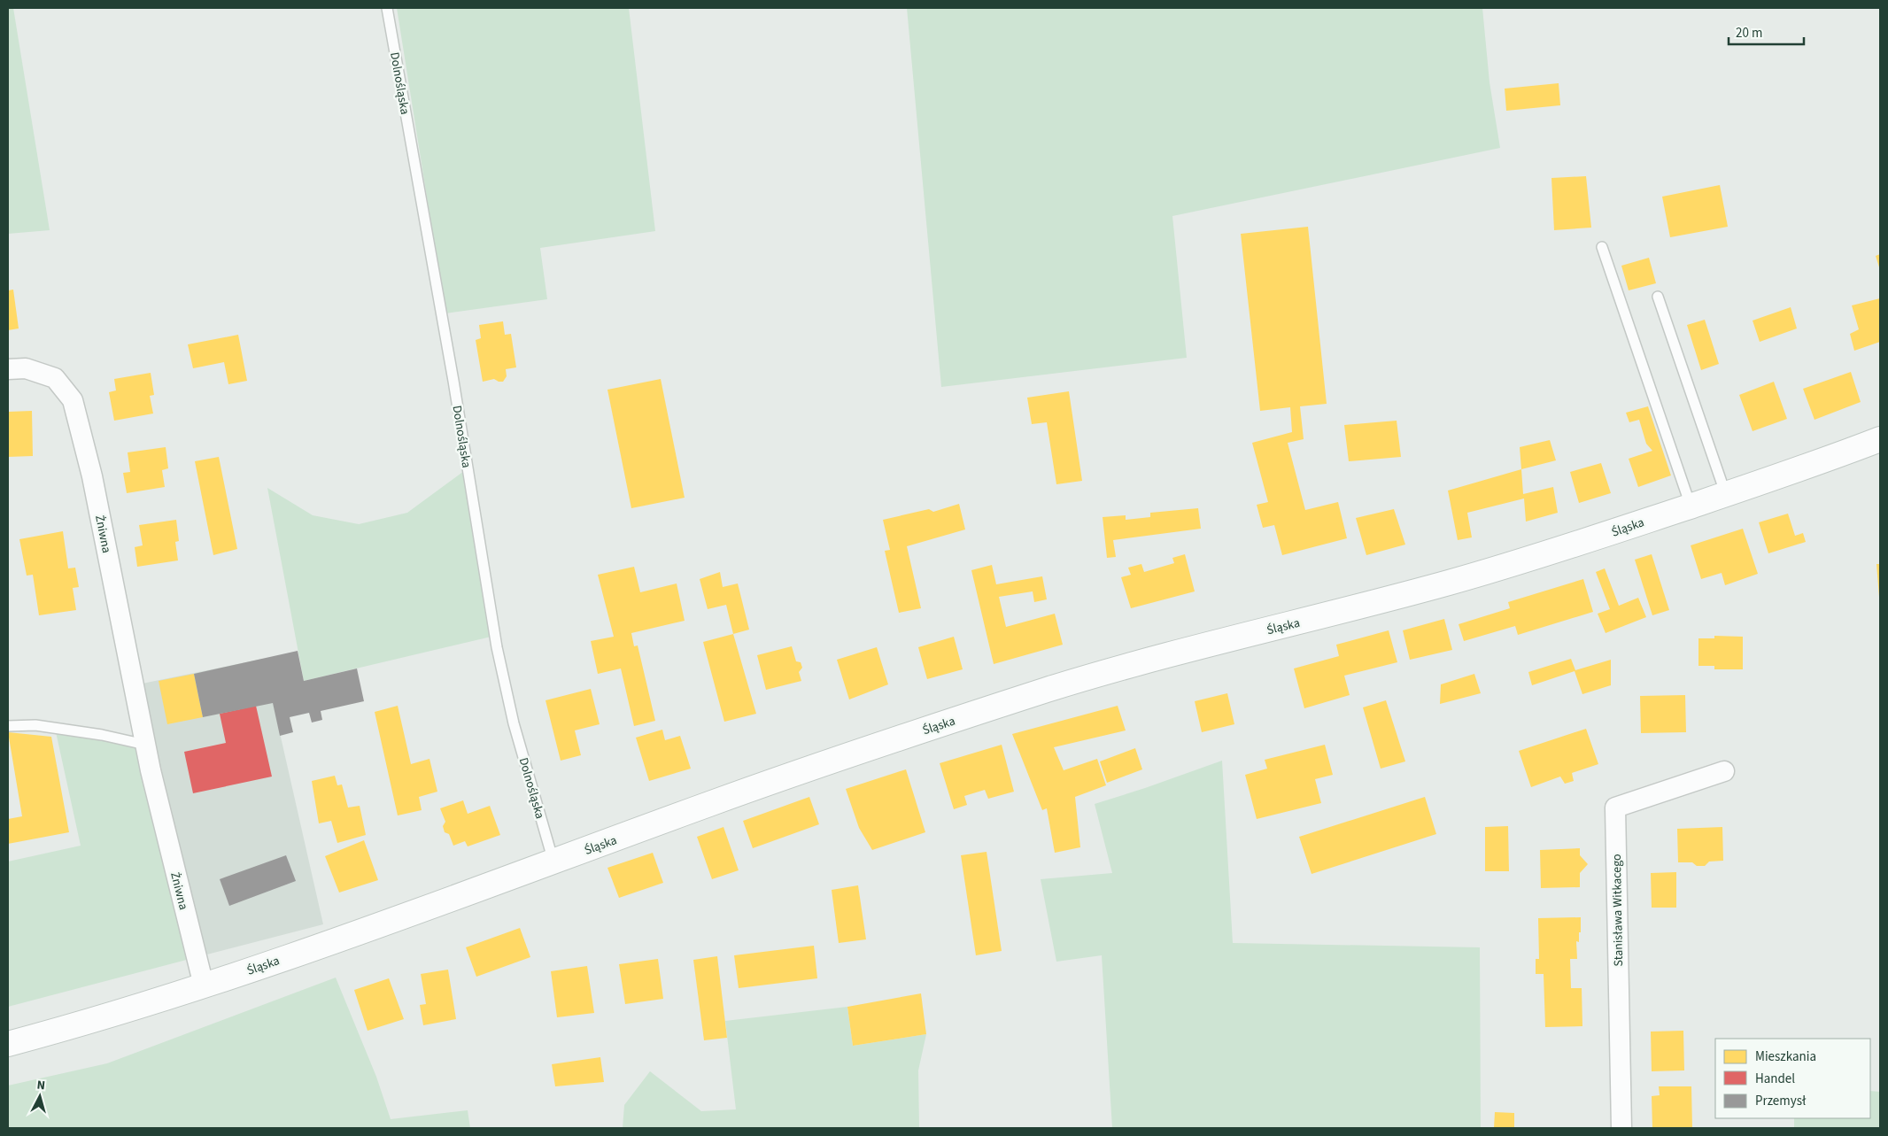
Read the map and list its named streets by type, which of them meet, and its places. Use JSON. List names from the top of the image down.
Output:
{
  "streets": {
    "street": ["Śląska", "Żniwna", "Stanisława Witkacego"],
    "lane": ["Dolnośląska"]
  },
  "crossings": [
    ["Dolnośląska", "Śląska"],
    ["Śląska", "Żniwna"]
  ],
  "legend": ["Mieszkania", "Handel", "Przemysł"],
  "scale_bar": "20 m",
  "north": "top"
}
